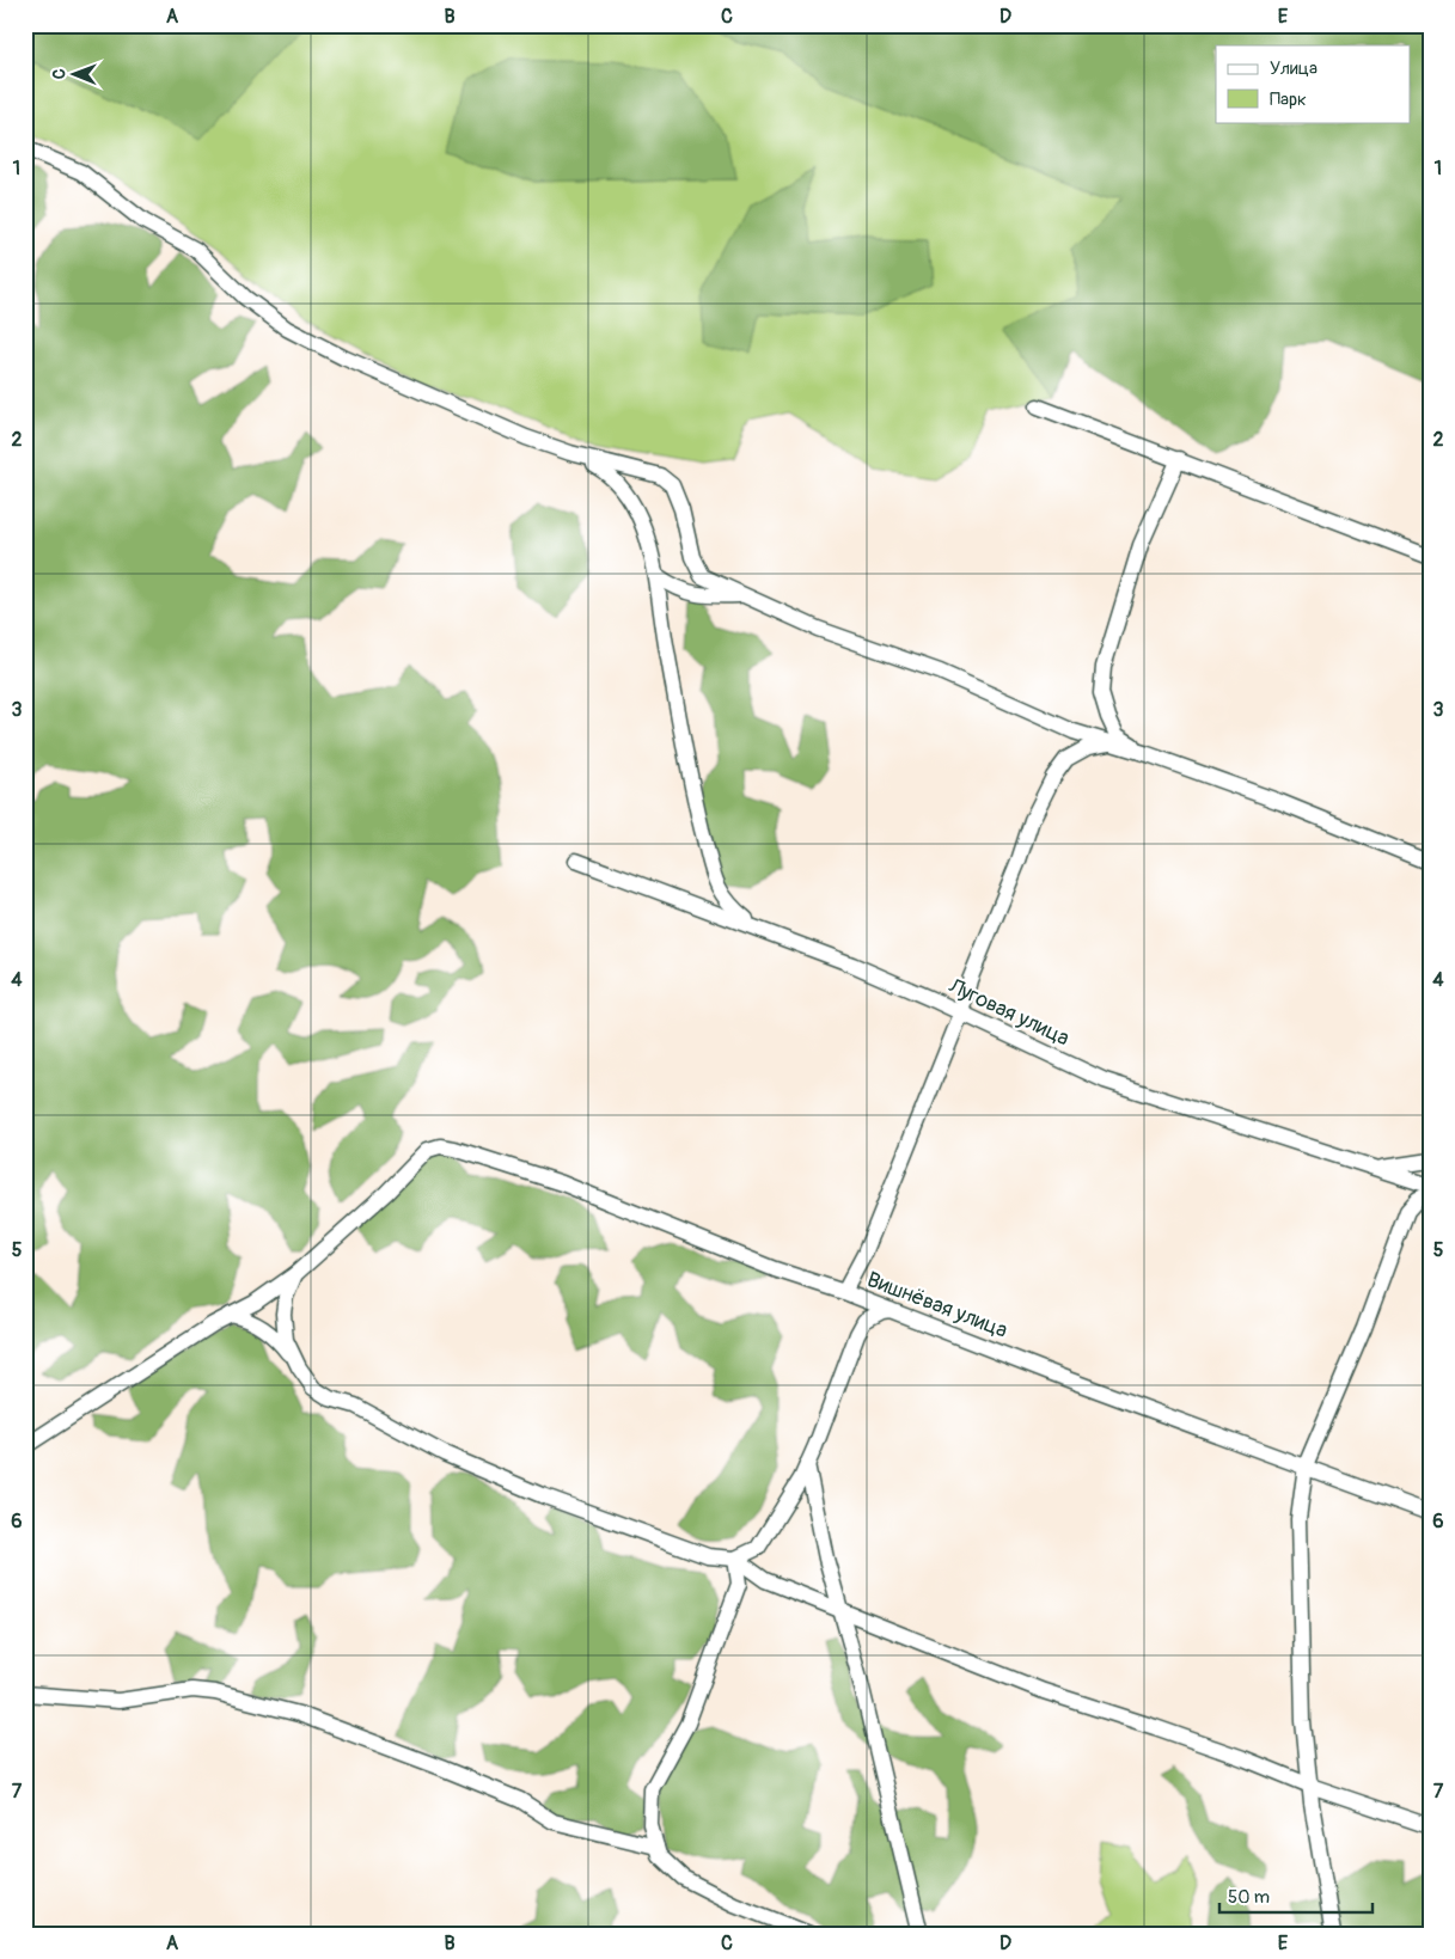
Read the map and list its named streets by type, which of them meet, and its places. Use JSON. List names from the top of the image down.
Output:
{
  "streets": {
    "street": ["Луговая улица", "Вишнёвая улица"]
  },
  "legend": ["Улица", "Парк"],
  "scale_bar": "50 m",
  "north": "left",
  "grid": {
    "columns": [
      "A",
      "B",
      "C",
      "D",
      "E"
    ],
    "rows": [
      "1",
      "2",
      "3",
      "4",
      "5",
      "6",
      "7"
    ]
  }
}
